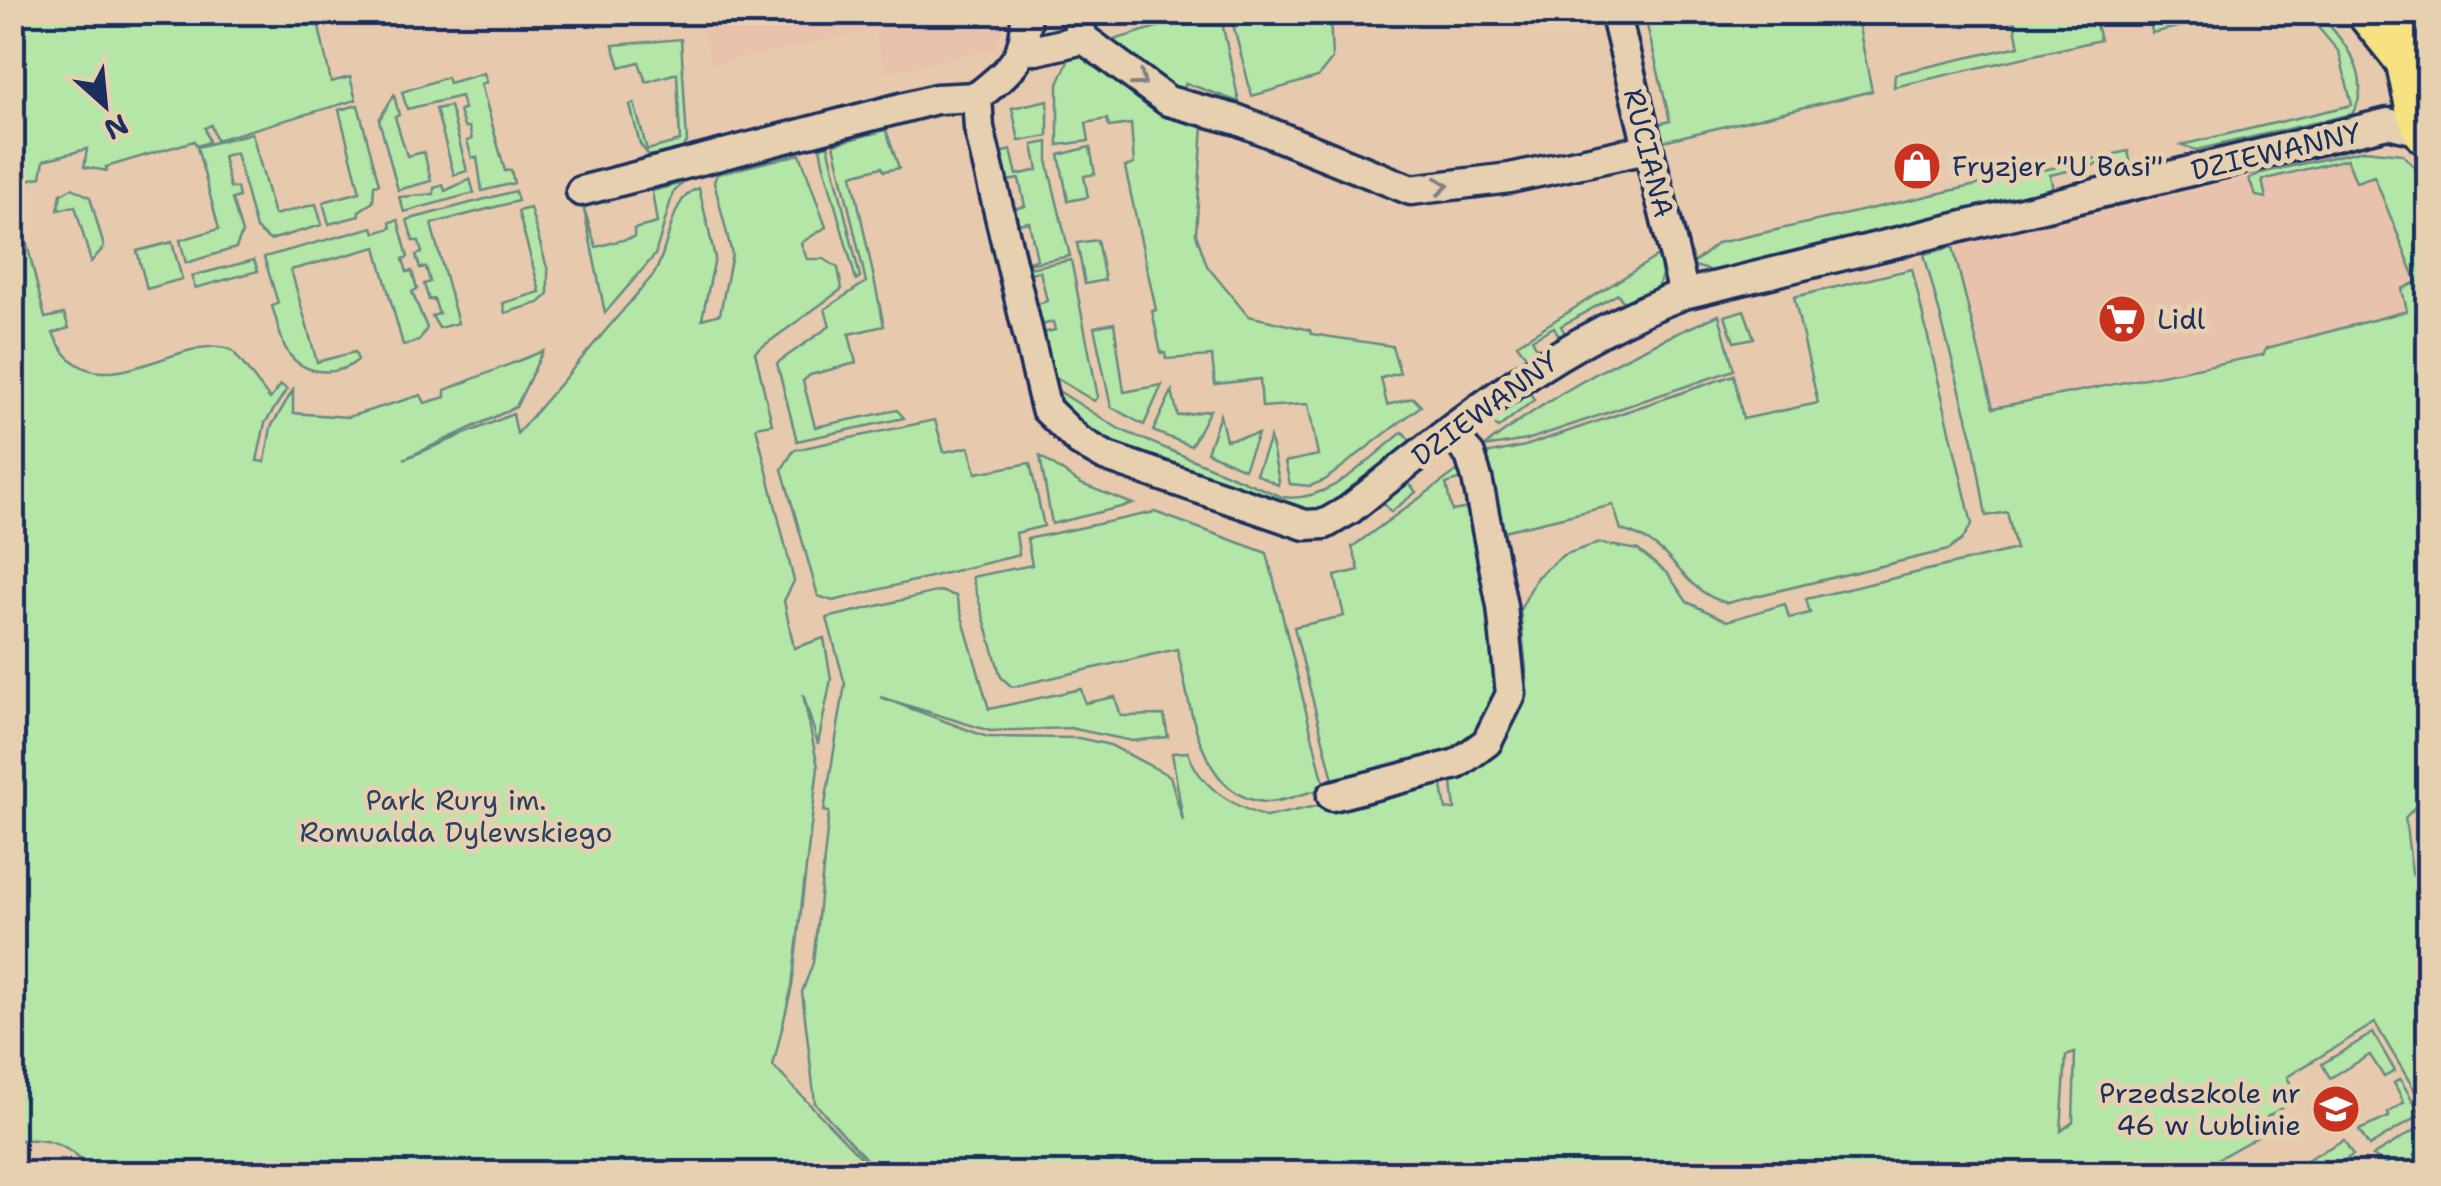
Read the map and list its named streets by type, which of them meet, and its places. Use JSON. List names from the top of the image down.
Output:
{
  "streets": {
    "street": ["DZIEWANNY", "RUCIANA"]
  },
  "crossings": [
    ["DZIEWANNY", "RUCIANA"]
  ],
  "parks": ["Park Rury im. Romualda Dylewskiego"],
  "places": {
    "shop": ["Fryzjer \"U Basi\""],
    "supermarket": ["Lidl"],
    "school or university": ["Przedszkole nr 46 w Lublinie"]
  },
  "north": "bottom right"
}
